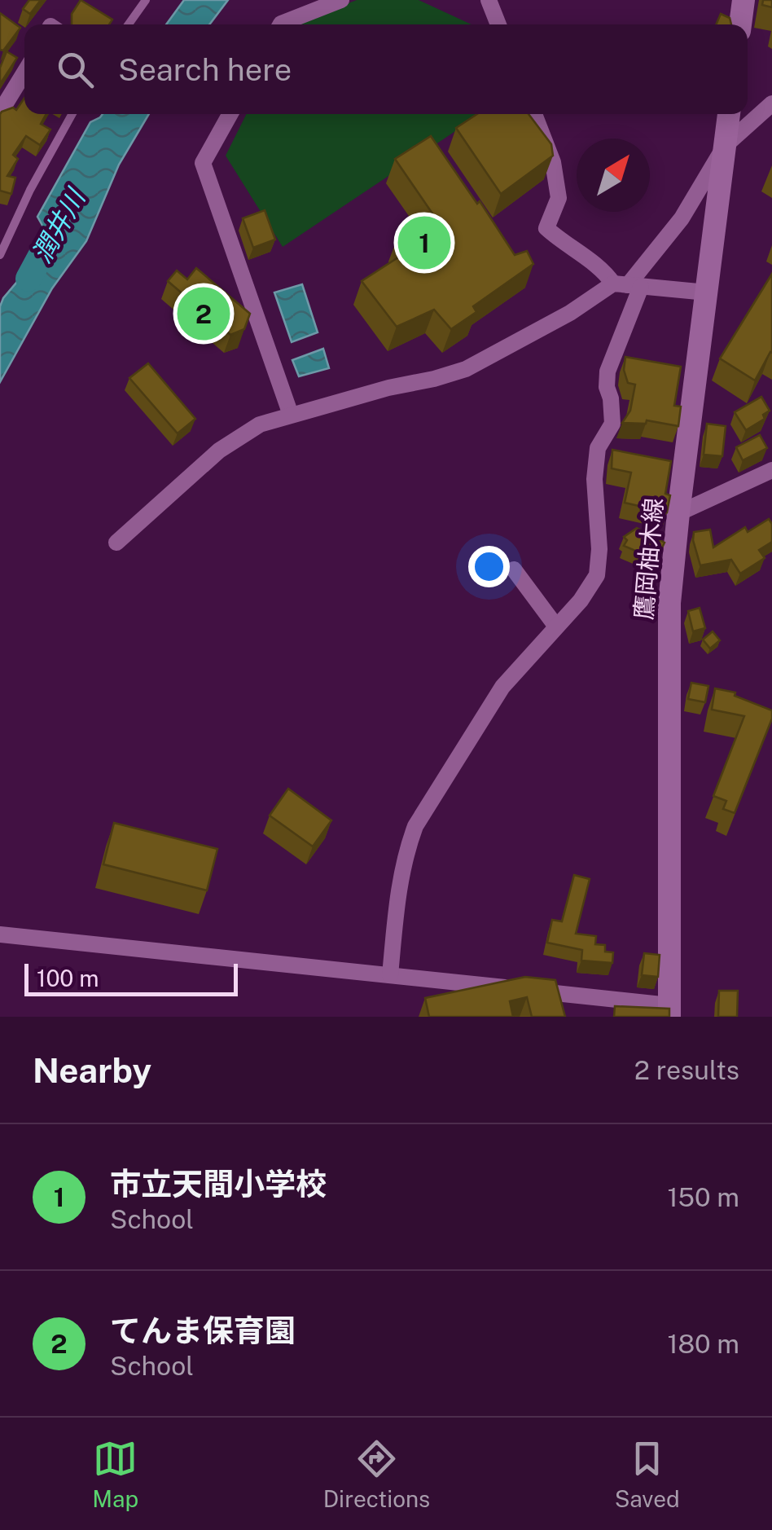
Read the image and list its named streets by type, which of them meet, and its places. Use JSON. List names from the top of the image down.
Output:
{
  "streets": {
    "main road": ["鷹岡柚木線"]
  },
  "water": ["潤井川"],
  "scale_bar": "100 m",
  "north": "top right",
  "page": {
    "search": "Search here",
    "pins": ["1", "2"],
    "scale": "100 m",
    "heading": ["Nearby", "2 results"],
    "list": [
      {
        "mark": "1",
        "name": "市立天間小学校",
        "note": "School",
        "value": "150 m"
      },
      {
        "mark": "2",
        "name": "てんま保育園",
        "note": "School",
        "value": "180 m"
      }
    ],
    "nav": ["Map", "Directions", "Saved"]
  }
}
